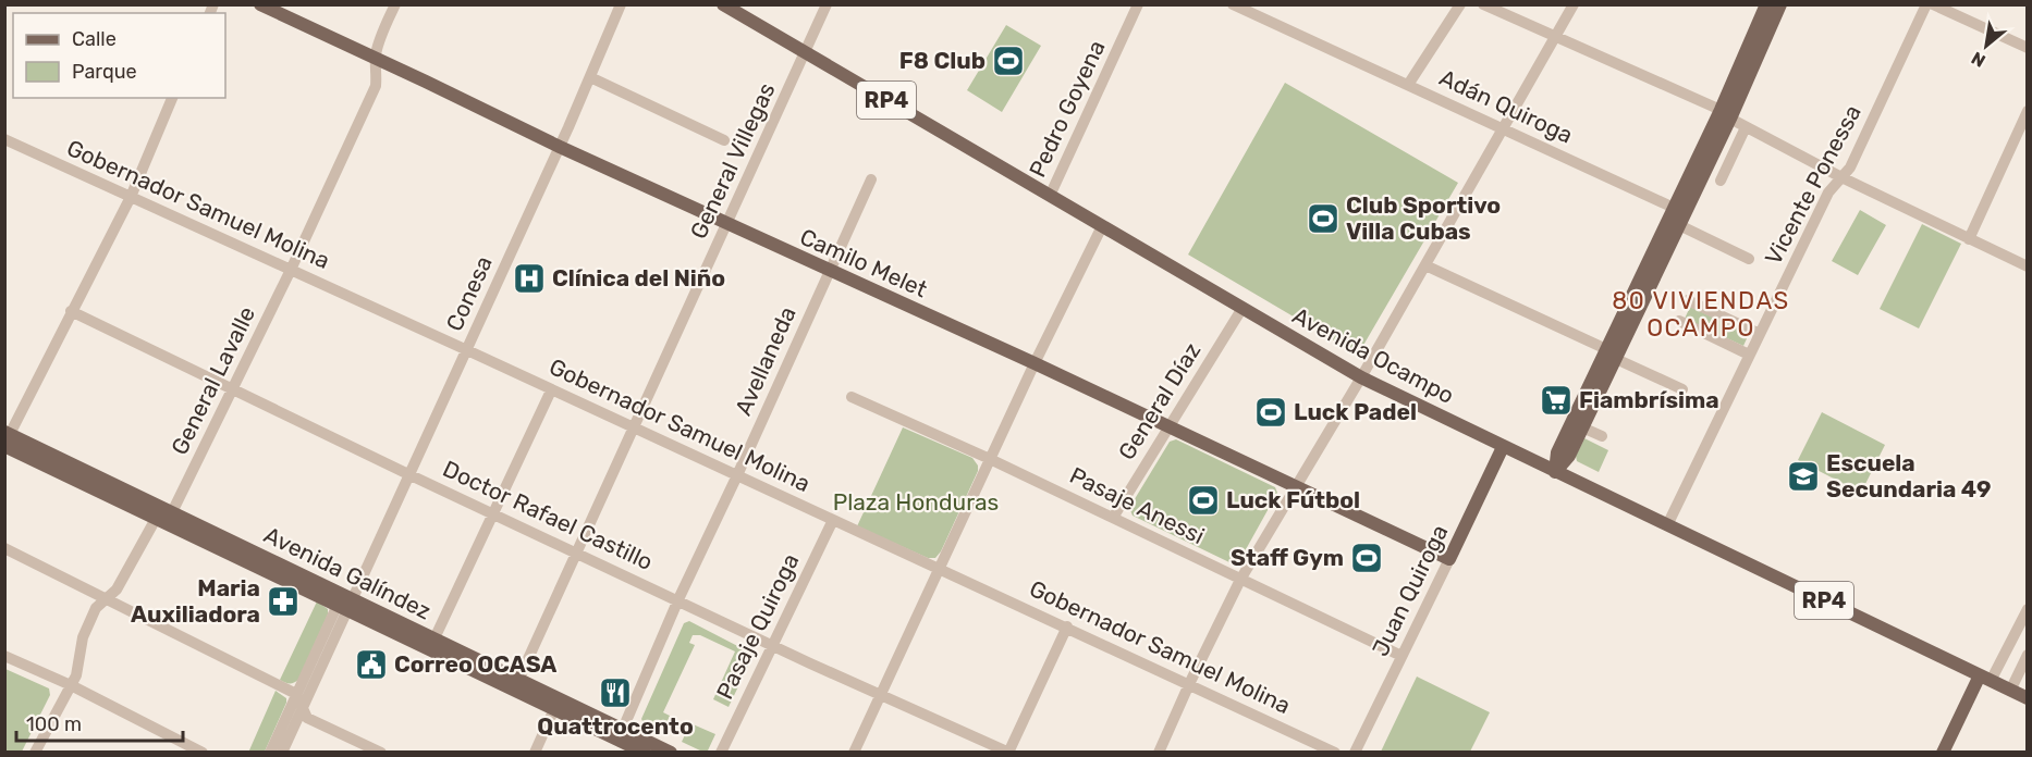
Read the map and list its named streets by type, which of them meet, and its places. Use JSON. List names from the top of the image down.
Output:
{
  "streets": {
    "main road": [
      "RP4",
      "Camilo Melet",
      "Avenida Ocampo",
      "Avenida Galíndez",
      "Juan Quiroga"
    ],
    "street": [
      "Adán Quiroga",
      "Pedro Goyena",
      "General Villegas",
      "Vicente Ponessa",
      "Gobernador Samuel Molina",
      "Conesa",
      "Avellaneda",
      "General Lavalle",
      "General Díaz",
      "Pasaje Anessi",
      "Doctor Rafael Castillo",
      "Pasaje Quiroga"
    ]
  },
  "crossings": [
    ["Pedro Goyena", "Avenida Ocampo"],
    ["General Villegas", "Gobernador Samuel Molina"],
    ["General Villegas", "Camilo Melet"],
    ["General Villegas", "Avenida Ocampo"],
    ["General Villegas", "Doctor Rafael Castillo"],
    ["General Villegas", "Avenida Galíndez"],
    ["Vicente Ponessa", "Avenida Ocampo"],
    ["Gobernador Samuel Molina", "Conesa"],
    ["Gobernador Samuel Molina", "Avellaneda"],
    ["Gobernador Samuel Molina", "General Lavalle"],
    ["Gobernador Samuel Molina", "Pasaje Quiroga"],
    ["Camilo Melet", "Conesa"],
    ["Camilo Melet", "Avellaneda"],
    ["Camilo Melet", "General Lavalle"],
    ["Camilo Melet", "General Díaz"],
    ["Camilo Melet", "Juan Quiroga"],
    ["Conesa", "Doctor Rafael Castillo"],
    ["Conesa", "Avenida Galíndez"],
    ["Avenida Ocampo", "General Díaz"],
    ["Avenida Ocampo", "Juan Quiroga"],
    ["Avellaneda", "Doctor Rafael Castillo"],
    ["Avellaneda", "Avenida Galíndez"],
    ["General Lavalle", "Doctor Rafael Castillo"],
    ["General Lavalle", "Avenida Galíndez"],
    ["General Díaz", "Pasaje Anessi"],
    ["Pasaje Anessi", "Juan Quiroga"],
    ["Doctor Rafael Castillo", "Pasaje Quiroga"]
  ],
  "districts": ["80 VIVIENDAS OCAMPO"],
  "parks": ["Plaza Honduras"],
  "places": {
    "sports": [
      "F8 Club",
      "Club Sportivo Villa Cubas",
      "Luck Padel",
      "Luck Fútbol",
      "Staff Gym"
    ],
    "hospital": ["Clínica del Niño"],
    "supermarket": ["Fiambrísima"],
    "school or university": ["Escuela Secundaria 49"],
    "pharmacy": ["Maria Auxiliadora"],
    "public building": ["Correo OCASA"],
    "restaurant": ["Quattrocento"]
  },
  "legend": ["Calle", "Parque"],
  "scale_bar": "100 m",
  "north": "bottom left"
}
